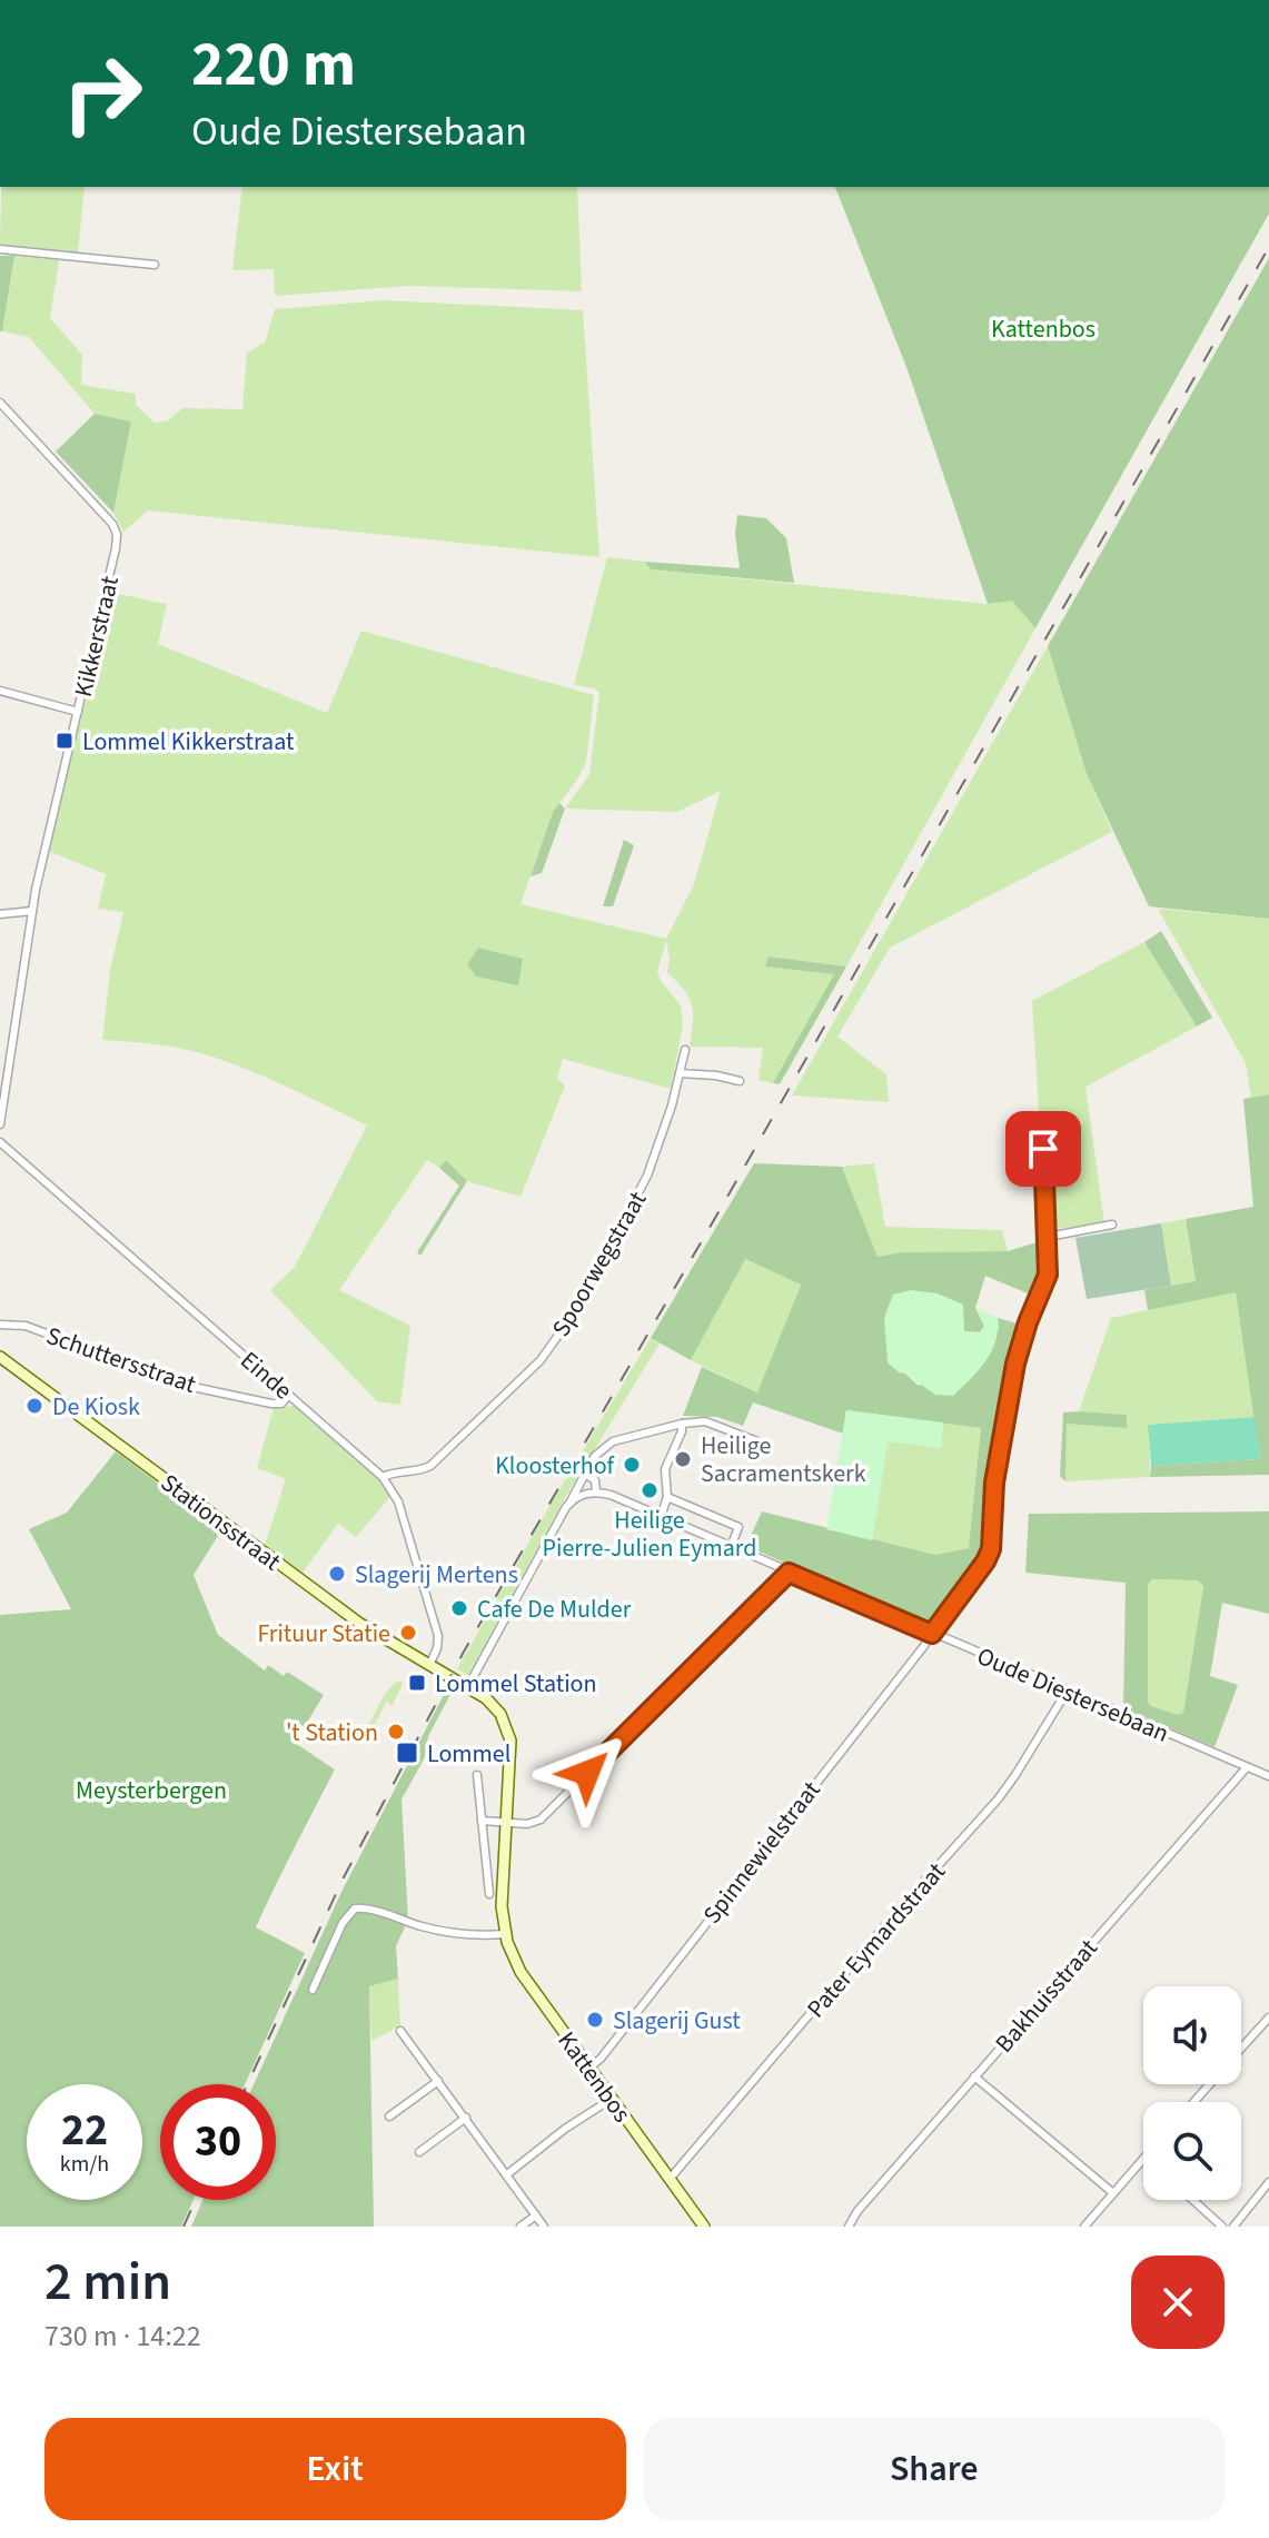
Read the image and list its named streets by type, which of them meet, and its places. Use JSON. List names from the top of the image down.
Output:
{
  "streets": {
    "main road": ["Stationsstraat", "Kattenbos"],
    "street": [
      "Kikkerstraat",
      "Spoorwegstraat",
      "Schuttersstraat",
      "Einde",
      "Oude Diestersebaan",
      "Spinnewielstraat",
      "Pater Eymardstraat",
      "Bakhuisstraat"
    ]
  },
  "crossings": [
    ["Spoorwegstraat", "Einde"],
    ["Schuttersstraat", "Einde"],
    ["Einde", "Stationsstraat"],
    ["Stationsstraat", "Kattenbos"],
    ["Oude Diestersebaan", "Spinnewielstraat"],
    ["Oude Diestersebaan", "Pater Eymardstraat"],
    ["Oude Diestersebaan", "Bakhuisstraat"],
    ["Spinnewielstraat", "Kattenbos"],
    ["Pater Eymardstraat", "Kattenbos"]
  ],
  "parks": ["Kattenbos", "Meysterbergen"],
  "places": {
    "transit": ["Lommel Kikkerstraat", "Lommel Station", "Lommel"],
    "other": [
      "De Kiosk",
      "Heilige Sacramentskerk",
      "Kloosterhof",
      "Heilige Pierre-Julien Eymard",
      "Slagerij Mertens",
      "Cafe De Mulder",
      "Frituur Statie",
      "'t Station",
      "Slagerij Gust"
    ]
  },
  "page": {
    "turn": ["220 m", "Oude Diestersebaan"],
    "speed": "22 km/h",
    "limit": "30",
    "heading": ["2 min", "730 m · 14:22"],
    "buttons": ["Exit", "Share"]
  }
}
